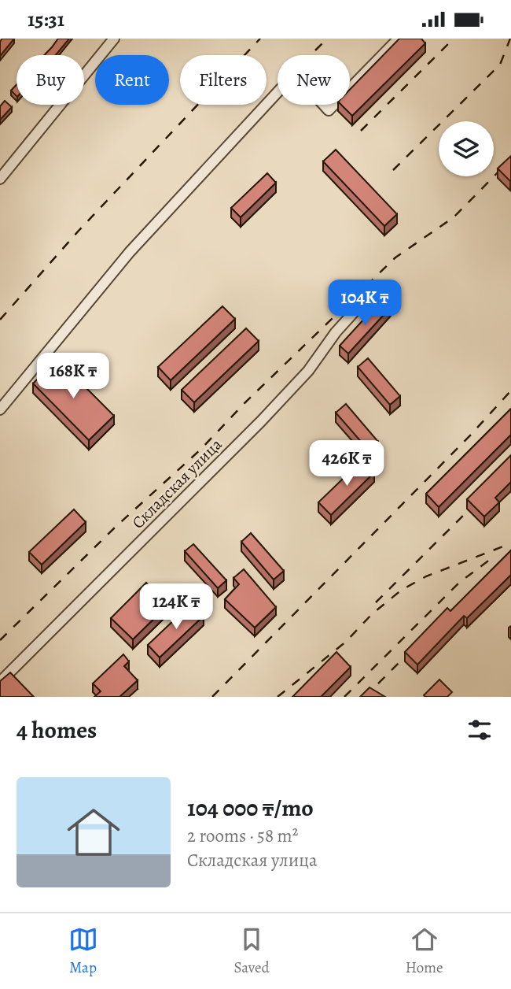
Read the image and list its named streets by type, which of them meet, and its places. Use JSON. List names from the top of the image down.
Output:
{
  "streets": {
    "street": ["Складская улица"]
  },
  "page": {
    "status": "15:31",
    "chip": [
      "Buy",
      "Rent",
      "Filters",
      "New"
    ],
    "price": [
      "104K ₸",
      "168K ₸",
      "426K ₸",
      "124K ₸"
    ],
    "heading": "4 homes",
    "list": [
      {
        "name": "104 000 ₸/mo",
        "note": "2 rooms · 58 m² · Складская улица"
      }
    ],
    "tabs": ["Map", "Saved", "Home"]
  }
}
